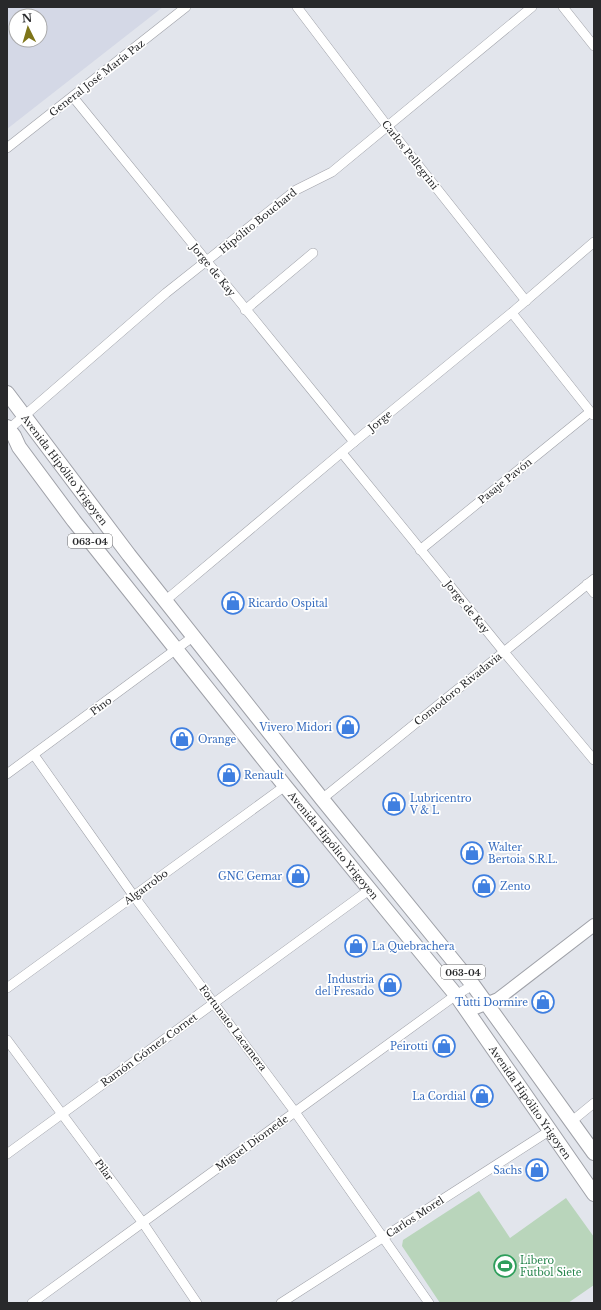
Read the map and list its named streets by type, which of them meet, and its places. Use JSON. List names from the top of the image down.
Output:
{
  "streets": {
    "main road": ["Avenida Hipólito Yrigoyen", "063-04"],
    "street": [
      "General José María Paz",
      "Carlos Pellegrini",
      "Hipólito Bouchard",
      "Jorge de Kay",
      "Jorge",
      "Pasaje Pavón",
      "Comodoro Rivadavia",
      "Pino",
      "Algarrobo",
      "Fortunato Lacamera",
      "Ramón Gómez Cornet",
      "Miguel Diomede",
      "Pilar",
      "Carlos Morel"
    ]
  },
  "crossings": [
    ["General José María Paz", "Jorge de Kay"],
    ["Carlos Pellegrini", "Hipólito Bouchard"],
    ["Carlos Pellegrini", "Jorge"],
    ["Hipólito Bouchard", "Jorge de Kay"],
    ["Hipólito Bouchard", "Avenida Hipólito Yrigoyen"],
    ["Jorge de Kay", "Jorge"],
    ["Jorge de Kay", "Pasaje Pavón"],
    ["Jorge de Kay", "Comodoro Rivadavia"],
    ["Jorge", "Avenida Hipólito Yrigoyen"],
    ["Avenida Hipólito Yrigoyen", "Comodoro Rivadavia"],
    ["Avenida Hipólito Yrigoyen", "Pino"],
    ["Avenida Hipólito Yrigoyen", "Algarrobo"],
    ["Avenida Hipólito Yrigoyen", "Ramón Gómez Cornet"],
    ["Avenida Hipólito Yrigoyen", "Miguel Diomede"],
    ["Avenida Hipólito Yrigoyen", "Carlos Morel"],
    ["Pino", "Fortunato Lacamera"],
    ["Algarrobo", "Fortunato Lacamera"],
    ["Fortunato Lacamera", "Ramón Gómez Cornet"],
    ["Fortunato Lacamera", "Miguel Diomede"],
    ["Fortunato Lacamera", "Carlos Morel"],
    ["Ramón Gómez Cornet", "Pilar"],
    ["Miguel Diomede", "Pilar"]
  ],
  "places": {
    "shop": [
      "Ricardo Ospital",
      "Vivero Midori",
      "Orange",
      "Renault",
      "Lubricentro V & L",
      "Walter Bertoia S.R.L.",
      "GNC Gemar",
      "Zento",
      "La Quebrachera",
      "Industria del Fresado",
      "Tutti Dormire",
      "Peirotti",
      "La Cordial",
      "Sachs"
    ],
    "sports": ["Libero Futbol Siete"]
  },
  "north": "top"
}
